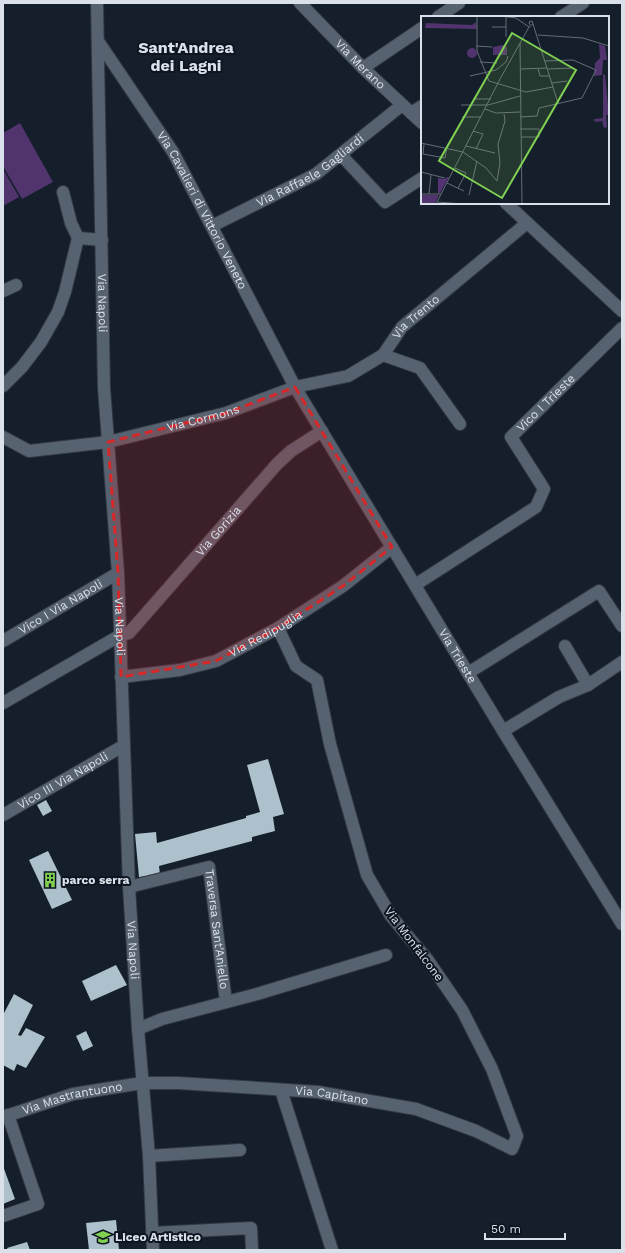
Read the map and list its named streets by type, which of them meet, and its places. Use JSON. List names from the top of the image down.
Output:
{
  "streets": {
    "street": [
      "Via Merano",
      "Via Raffaele Gagliardi",
      "Via Cavalieri di Vittorio Veneto",
      "Via Napoli",
      "Via Trento",
      "Vico I Trieste",
      "Via Cormons",
      "Via Gorizia",
      "Vico I Via Napoli",
      "Via Redipuglia",
      "Via Trieste",
      "Vico III Via Napoli",
      "Traversa Sant'Aniello",
      "Via Monfalcone",
      "Via Capitano",
      "Via Mastrantuono"
    ]
  },
  "crossings": [
    ["Via Merano", "Via Raffaele Gagliardi"],
    ["Via Raffaele Gagliardi", "Via Cavalieri di Vittorio Veneto"],
    ["Via Cavalieri di Vittorio Veneto", "Via Napoli"],
    ["Via Cavalieri di Vittorio Veneto", "Via Trento"],
    ["Via Cavalieri di Vittorio Veneto", "Via Cormons"],
    ["Via Cavalieri di Vittorio Veneto", "Via Trieste"],
    ["Via Napoli", "Via Cormons"],
    ["Via Napoli", "Via Gorizia"],
    ["Via Napoli", "Vico I Via Napoli"],
    ["Via Napoli", "Via Redipuglia"],
    ["Via Napoli", "Vico III Via Napoli"],
    ["Via Napoli", "Traversa Sant'Aniello"],
    ["Via Napoli", "Via Capitano"],
    ["Via Napoli", "Via Mastrantuono"],
    ["Via Trento", "Via Cormons"],
    ["Via Trento", "Via Trieste"],
    ["Vico I Trieste", "Via Trieste"],
    ["Via Cormons", "Via Trieste"],
    ["Via Gorizia", "Via Trieste"],
    ["Via Redipuglia", "Via Trieste"],
    ["Via Redipuglia", "Via Monfalcone"],
    ["Via Monfalcone", "Via Capitano"],
    ["Via Capitano", "Via Mastrantuono"]
  ],
  "districts": ["Sant'Andrea dei Lagni"],
  "places": {
    "building": ["parco serra"],
    "school or university": ["Liceo Artistico"]
  },
  "scale_bar": "50 m"
}
